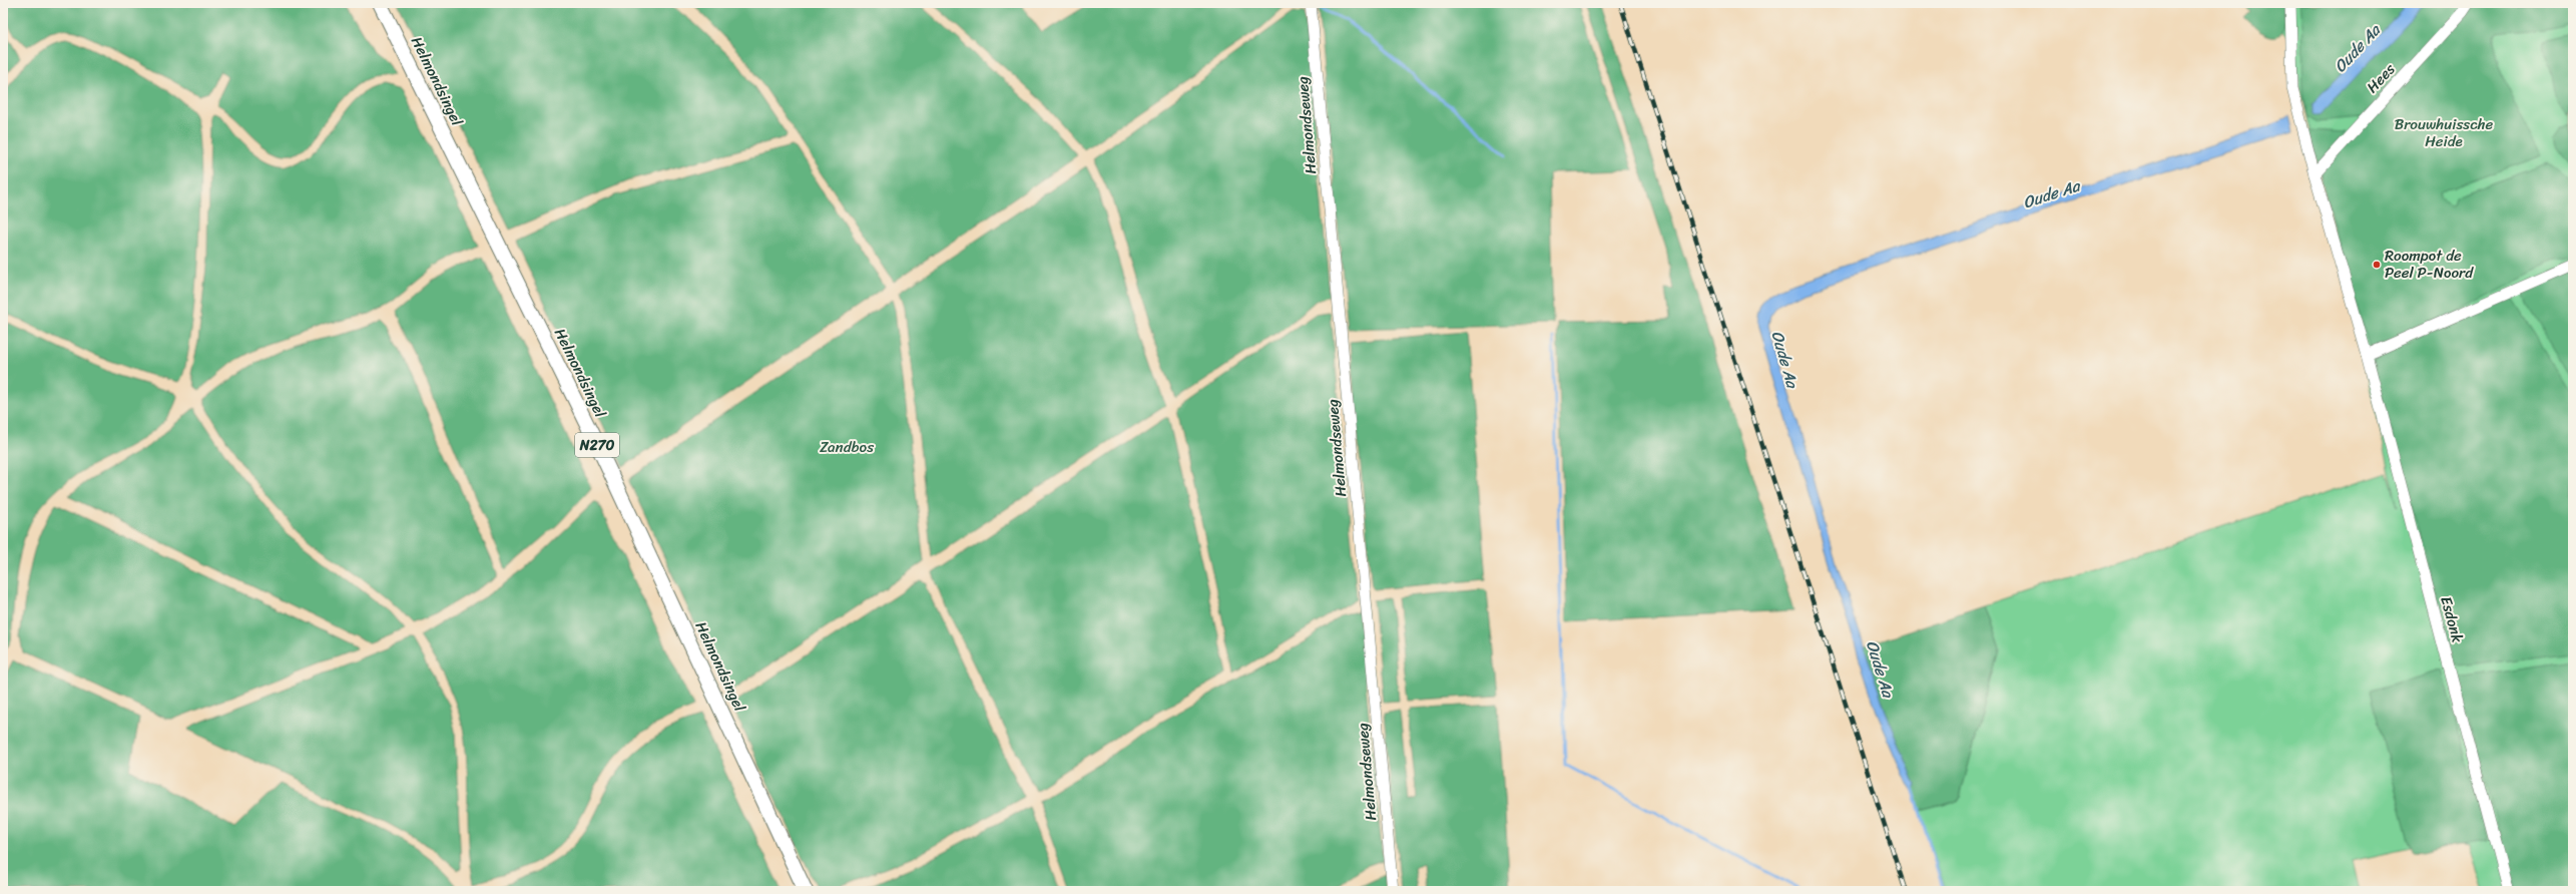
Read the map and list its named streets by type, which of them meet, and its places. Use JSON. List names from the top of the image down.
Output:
{
  "streets": {
    "main road": ["Helmondsingel", "N270"],
    "street": ["Hees", "Helmondseweg", "Esdonk"]
  },
  "water": ["Oude Aa"],
  "parks": ["Brouwhuissche Heide", "Zandbos"],
  "places": ["Roompot de Peel P-Noord"]
}
